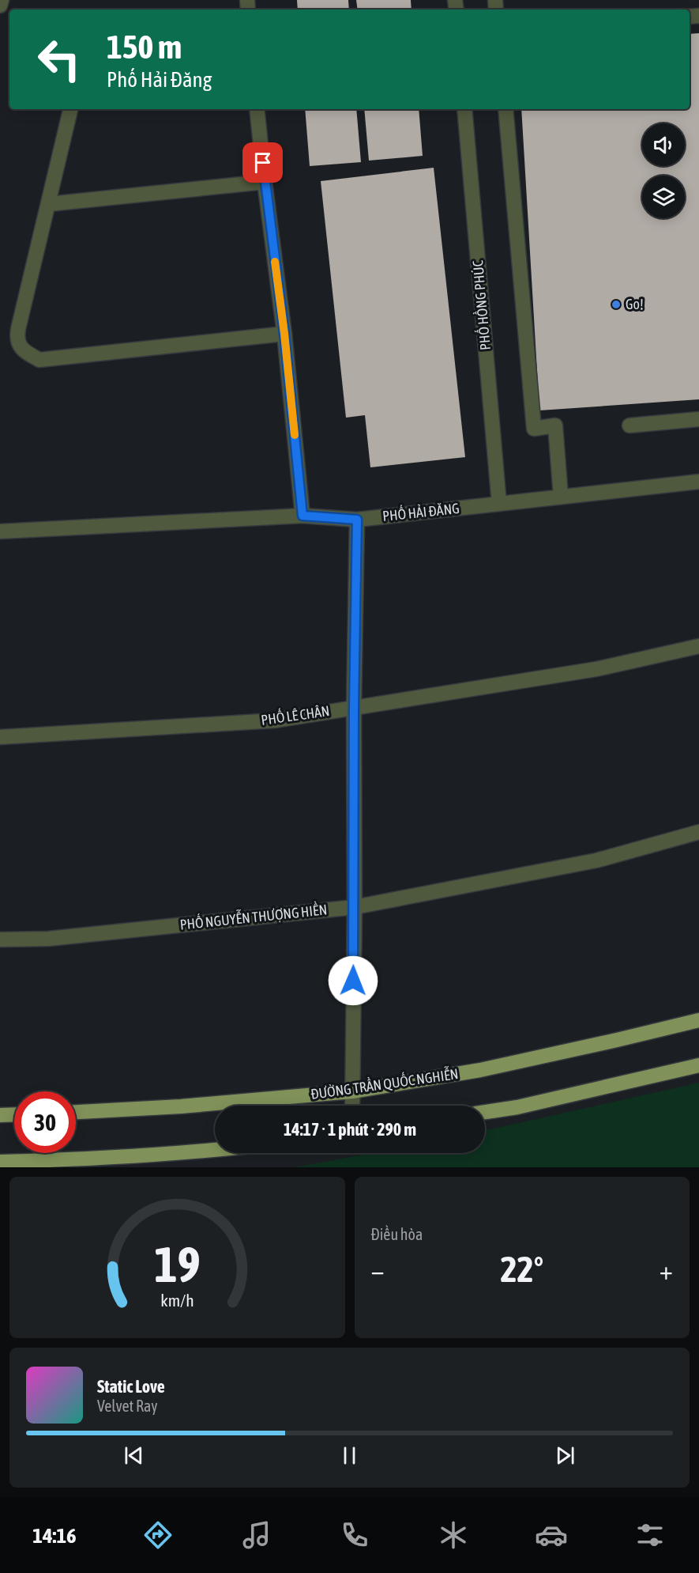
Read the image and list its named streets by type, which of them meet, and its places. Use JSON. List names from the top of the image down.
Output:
{
  "streets": {
    "main road": ["ĐƯỜNG TRẦN QUỐC NGHIỄN"],
    "street": [
      "PHỐ HỒNG PHÚC",
      "PHỐ HẢI ĐĂNG",
      "PHỐ LÊ CHÂN",
      "PHỐ NGUYỄN THƯỢNG HIỀN"
    ]
  },
  "crossings": [
    ["PHỐ HỒNG PHÚC", "PHỐ HẢI ĐĂNG"]
  ],
  "places": ["Go!"],
  "page": {
    "turn": ["150 m", "Phố Hải Đăng"],
    "limit": "30",
    "trip": "14:17 · 1 phút · 290 m",
    "tile": "Điều hòa",
    "heat": ["−", "22°", "+"],
    "song": ["Static Love", "Velvet Ray"],
    "tabs": "14:16",
    "gauge": ["19", "km/h"]
  }
}
